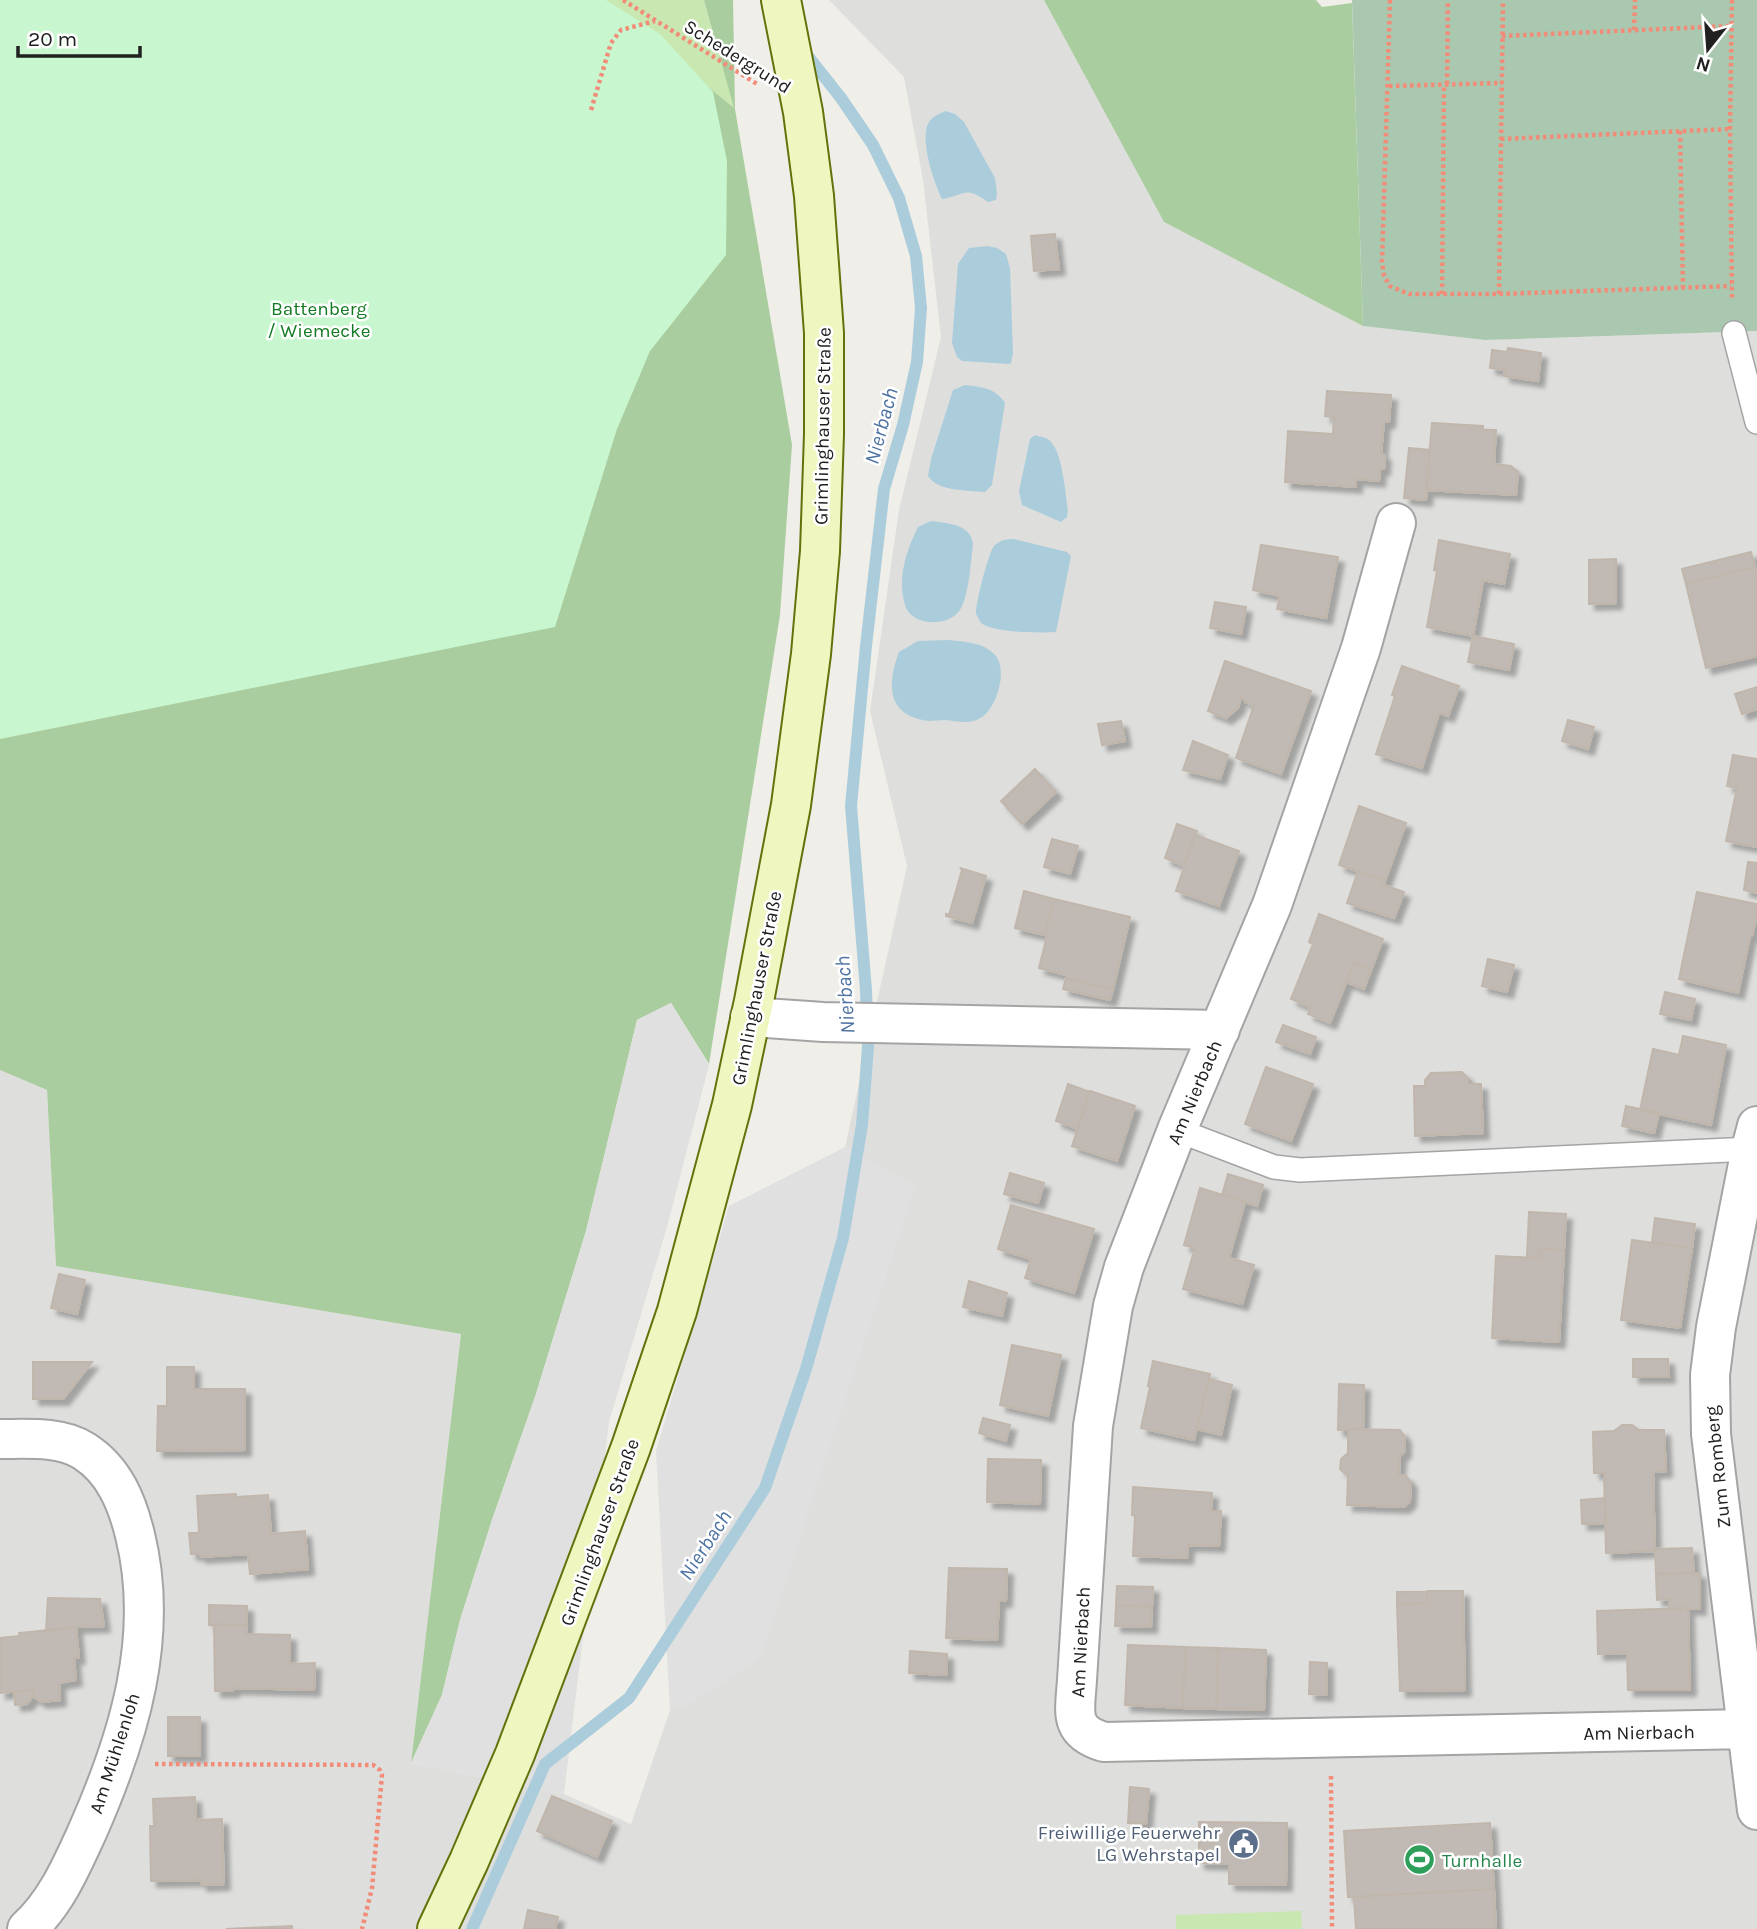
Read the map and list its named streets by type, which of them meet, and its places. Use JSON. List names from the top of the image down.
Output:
{
  "streets": {
    "main road": ["Grimlinghauser Straße"],
    "street": ["Am Nierbach", "Zum Romberg", "Am Mühlenloh"],
    "path": ["Schedergrund"]
  },
  "crossings": [
    ["Schedergrund", "Grimlinghauser Straße"],
    ["Grimlinghauser Straße", "Am Nierbach"],
    ["Am Nierbach", "Zum Romberg"]
  ],
  "water": ["Nierbach"],
  "parks": ["Battenberg / Wiemecke"],
  "places": {
    "public building": ["Freiwillige Feuerwehr LG Wehrstapel"],
    "sports": ["Turnhalle"]
  },
  "scale_bar": "20 m",
  "north": "bottom"
}
